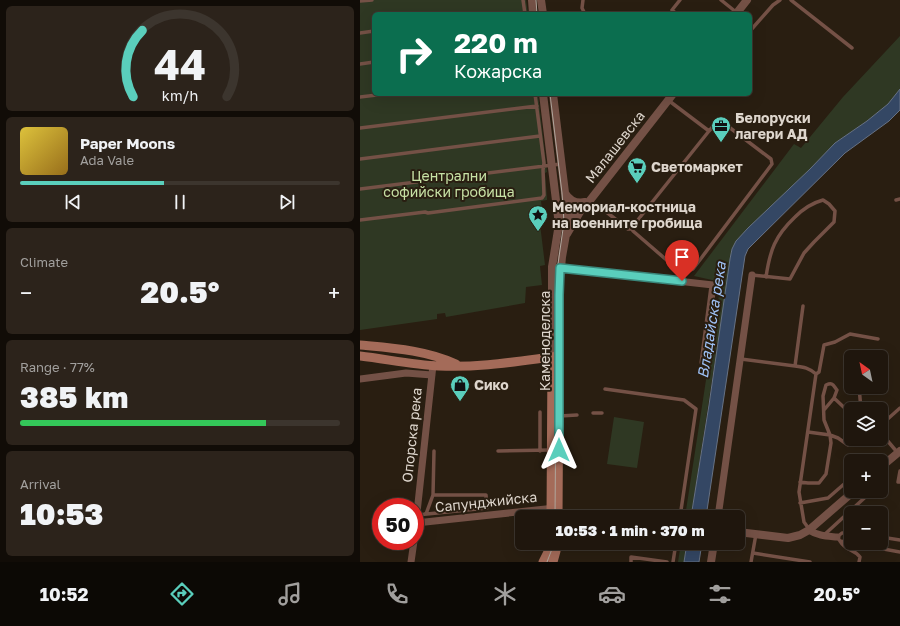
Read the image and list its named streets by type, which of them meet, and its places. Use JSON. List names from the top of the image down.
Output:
{
  "streets": {
    "main road": ["Каменоделска"],
    "street": ["Малашевска", "Опорска река", "Сапунджийска"]
  },
  "crossings": [
    ["Малашевска", "Каменоделска"]
  ],
  "water": ["Владайска река"],
  "parks": ["Централни софийски гробища"],
  "places": {
    "office": ["Белоруски лагери АД"],
    "supermarket": ["Светомаркет"],
    "place": ["Мемориал-костница на военните гробища"],
    "shop": ["Сико"]
  },
  "north": "top left",
  "page": {
    "turn": ["220 m", "Кожарска"],
    "song": ["Paper Moons", "Ada Vale"],
    "tile": [
      "Climate",
      ["Range · 77%", "385 km"],
      ["Arrival", "10:53"]
    ],
    "heat": ["−", "20.5°", "+"],
    "map_buttons": ["+", "−"],
    "limit": "50",
    "trip": "10:53 · 1 min · 370 m",
    "tabs": ["10:52", "20.5°"],
    "gauge": ["44", "km/h"]
  }
}
